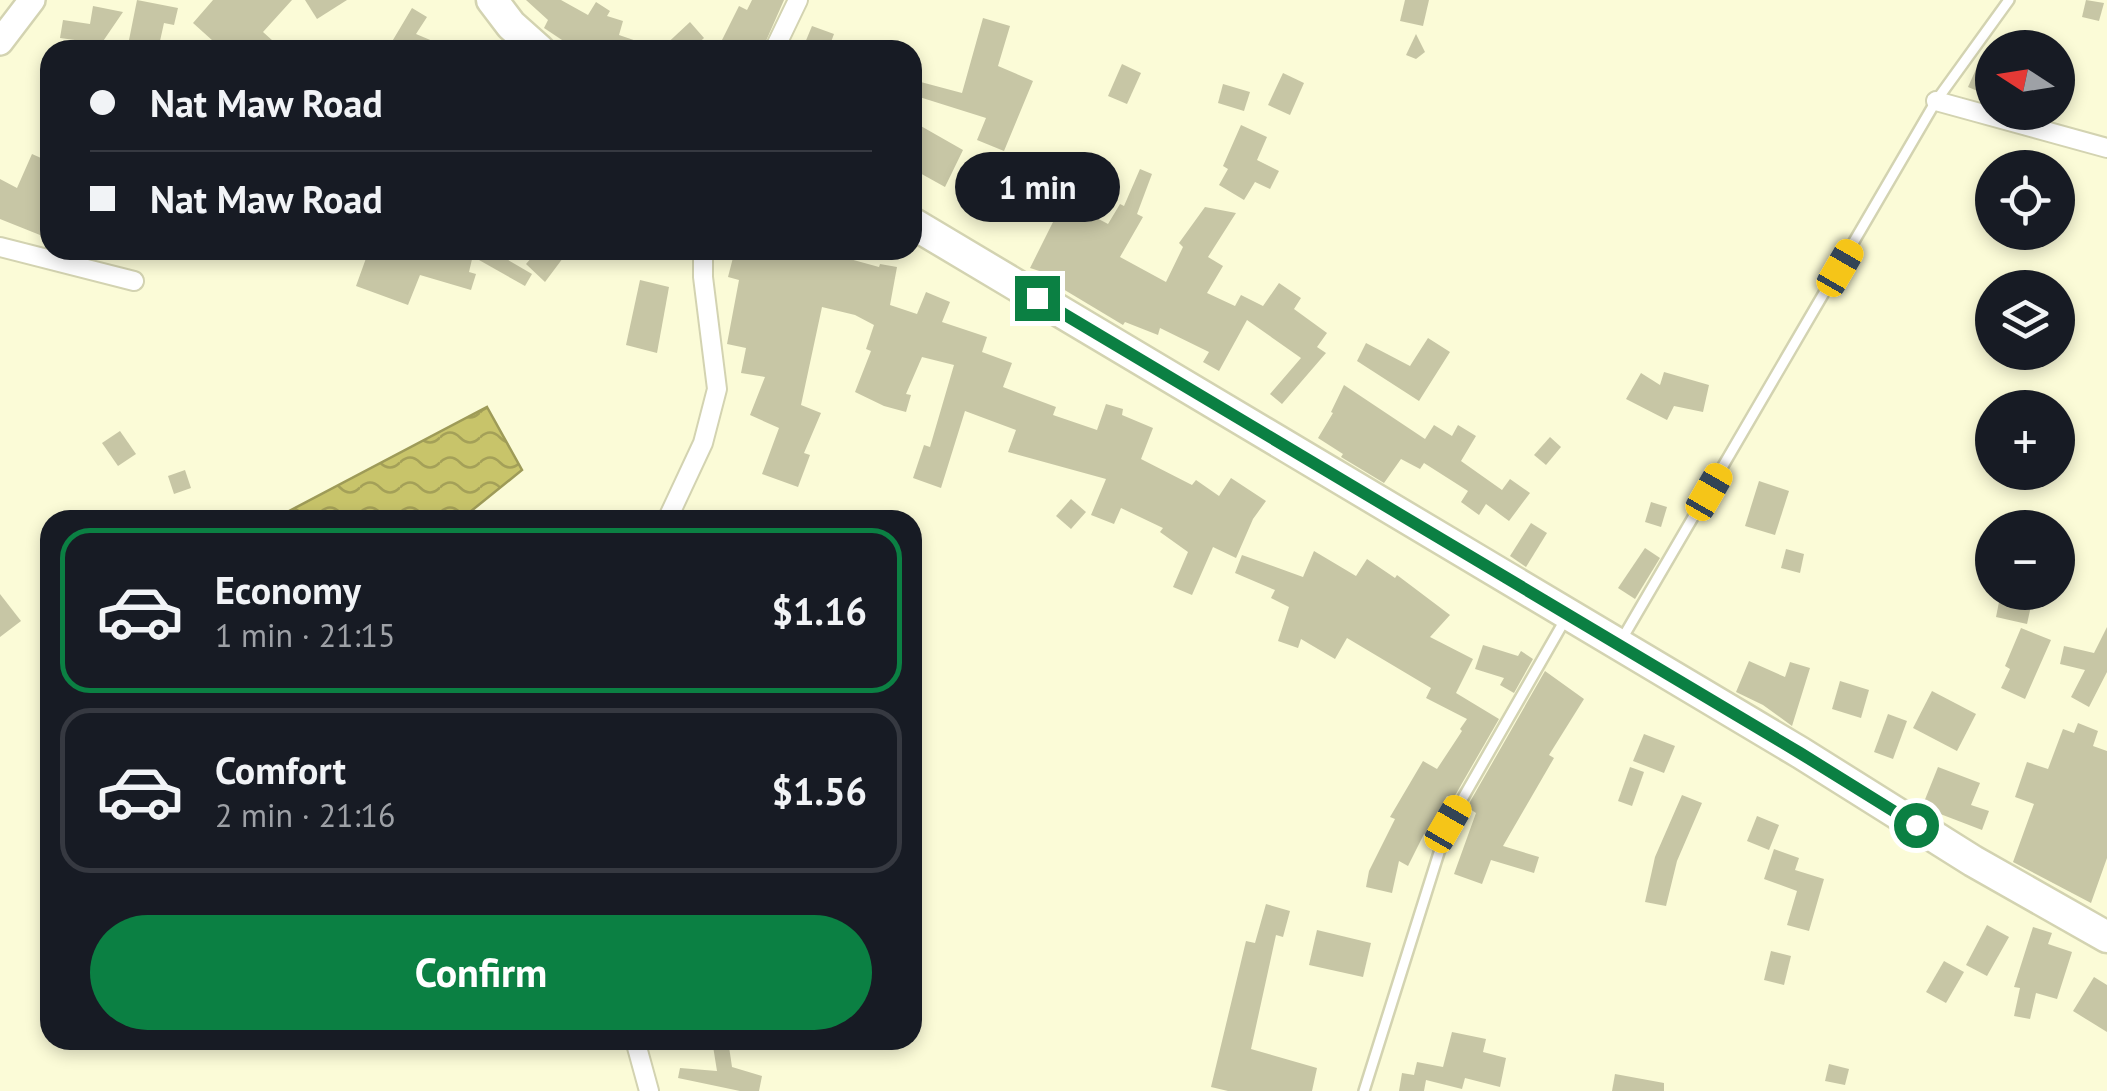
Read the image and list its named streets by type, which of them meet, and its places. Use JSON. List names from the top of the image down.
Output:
{
  "north": "left",
  "page": {
    "map_buttons": ["+", "−"],
    "banner": ["Nat Maw Road", "Nat Maw Road"],
    "bubble": "1 min",
    "list": [
      {
        "name": "Economy",
        "note": "1 min · 21:15",
        "value": "$1.16"
      },
      {
        "name": "Comfort",
        "note": "2 min · 21:16",
        "value": "$1.56"
      }
    ],
    "buttons": "Confirm"
  }
}
